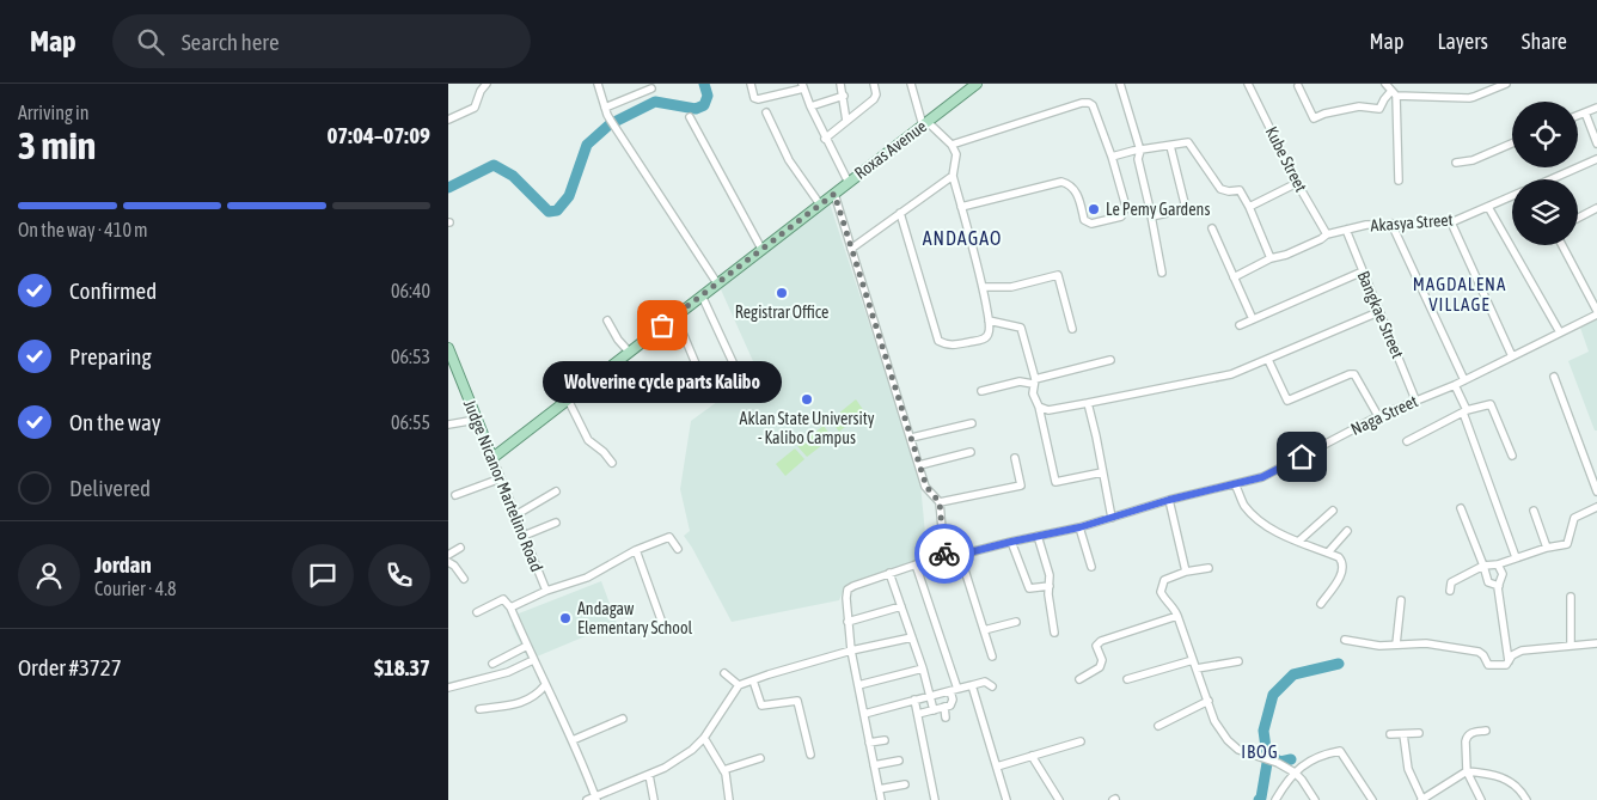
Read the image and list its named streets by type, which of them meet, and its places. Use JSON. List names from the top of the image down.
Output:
{
  "streets": {
    "main road": ["Roxas Avenue", "Judge Nicanor Martelino Road"],
    "street": [
      "Kube Street",
      "Akasya Street",
      "Bangkae Street",
      "Naga Street"
    ]
  },
  "crossings": [
    ["Roxas Avenue", "Judge Nicanor Martelino Road"],
    ["Kube Street", "Akasya Street"],
    ["Akasya Street", "Bangkae Street"],
    ["Bangkae Street", "Naga Street"]
  ],
  "districts": ["ANDAGAO", "MAGDALENA VILLAGE", "IBOG"],
  "places": [
    "Le Pemy Gardens",
    "Registrar Office",
    "Wolverine cycle parts Kalibo",
    "Aklan State University - Kalibo Campus",
    "Andagaw Elementary School"
  ],
  "page": {
    "header": "Map",
    "search": "Search here",
    "nav": ["Map", "Layers", "Share"],
    "heading": ["3 min", "Arriving in", "07:04–07:09"],
    "panel": [
      "Jordan",
      "Courier · 4.8",
      "Order #3727",
      "$18.37"
    ],
    "bar": "On the way · 410 m",
    "list": [
      ["Confirmed", "06:40"],
      ["Preparing", "06:53"],
      ["On the way", "06:55"],
      "Delivered"
    ],
    "bubble": "Wolverine cycle parts Kalibo"
  }
}
